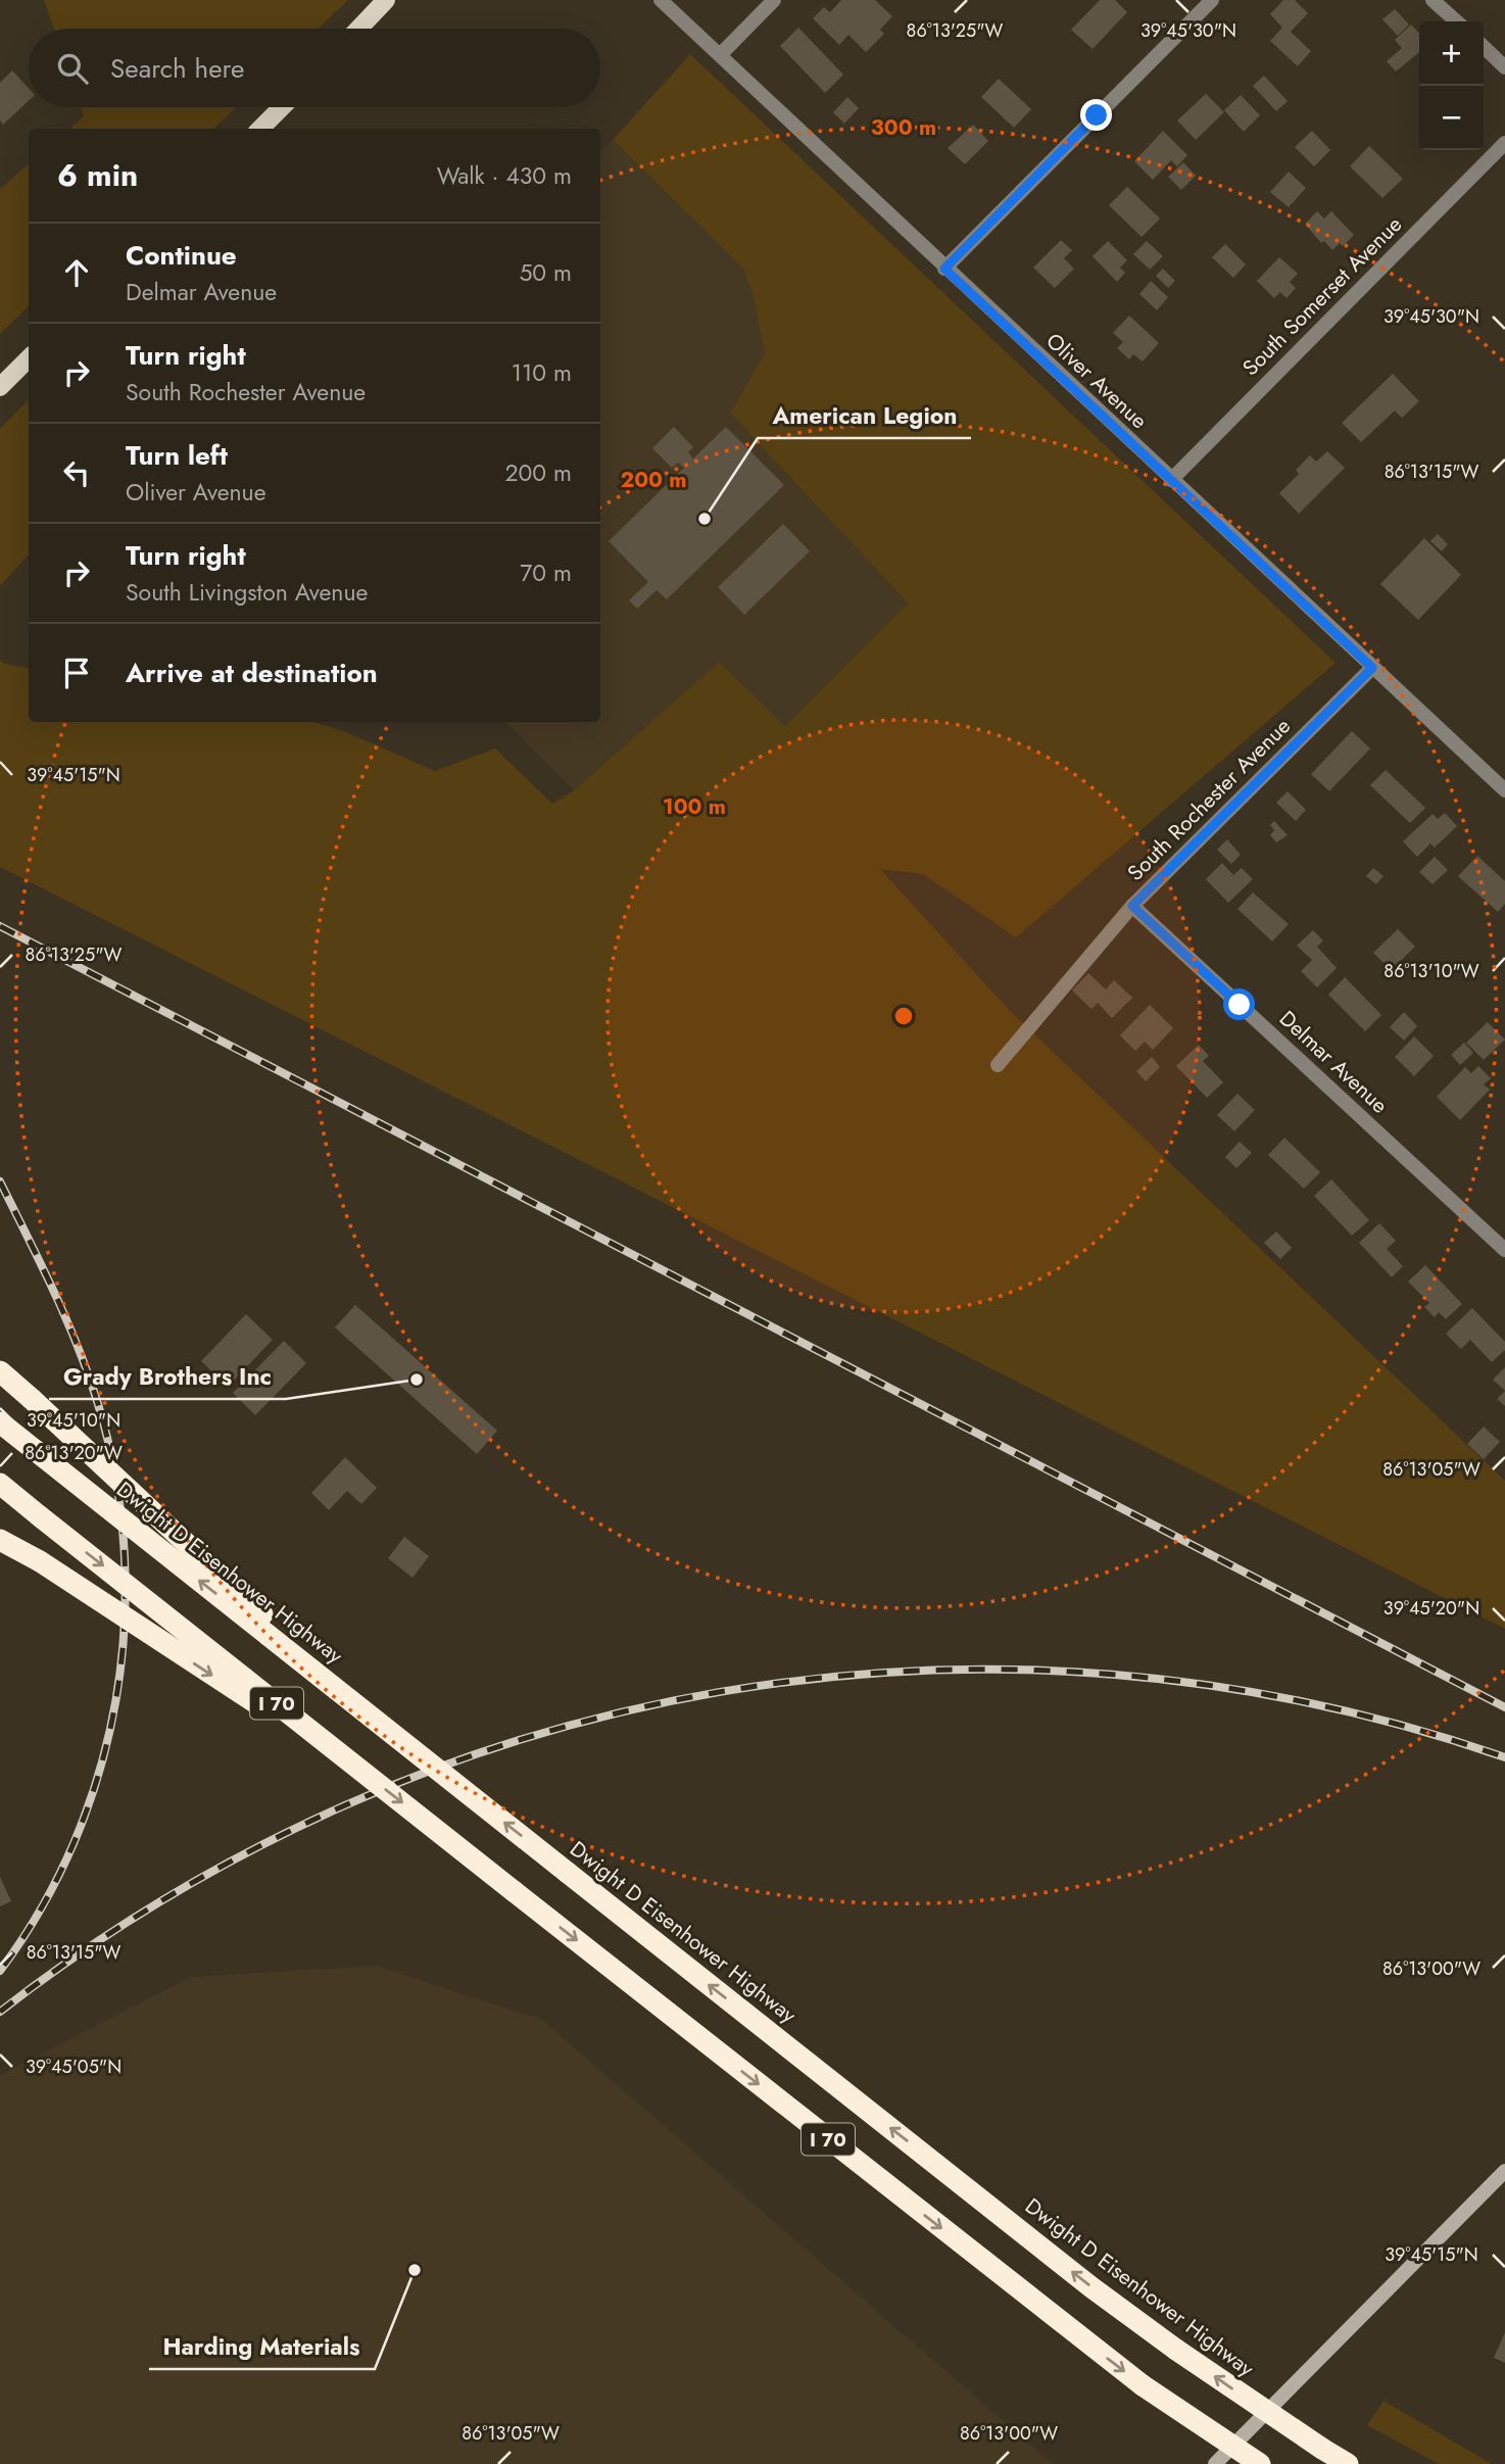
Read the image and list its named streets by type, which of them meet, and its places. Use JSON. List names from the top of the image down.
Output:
{
  "streets": {
    "highway": ["Dwight D Eisenhower Highway", "I 70"],
    "street": [
      "South Somerset Avenue",
      "Oliver Avenue",
      "South Rochester Avenue",
      "Delmar Avenue"
    ]
  },
  "crossings": [
    ["South Somerset Avenue", "Oliver Avenue"],
    ["Oliver Avenue", "South Rochester Avenue"],
    ["South Rochester Avenue", "Delmar Avenue"]
  ],
  "places": ["American Legion", "Grady Brothers Inc", "Harding Materials"],
  "page": {
    "map_buttons": ["+", "−"],
    "search": "Search here",
    "heading": ["6 min", "Walk · 430 m"],
    "list": [
      ["Continue", "Delmar Avenue", "50 m"],
      ["Turn right", "South Rochester Avenue", "110 m"],
      ["Turn left", "Oliver Avenue", "200 m"],
      ["Turn right", "South Livingston Avenue", "70 m"],
      "Arrive at destination"
    ]
  },
  "coordinates": [
    "86°13'25\"W",
    "39°45'30\"N",
    "86°13'15\"W",
    "39°45'15\"N",
    "86°13'10\"W",
    "39°45'10\"N",
    "86°13'20\"W",
    "86°13'05\"W",
    "39°45'20\"N",
    "86°13'00\"W",
    "39°45'05\"N"
  ],
  "rings": ["300 m", "200 m", "100 m"]
}
